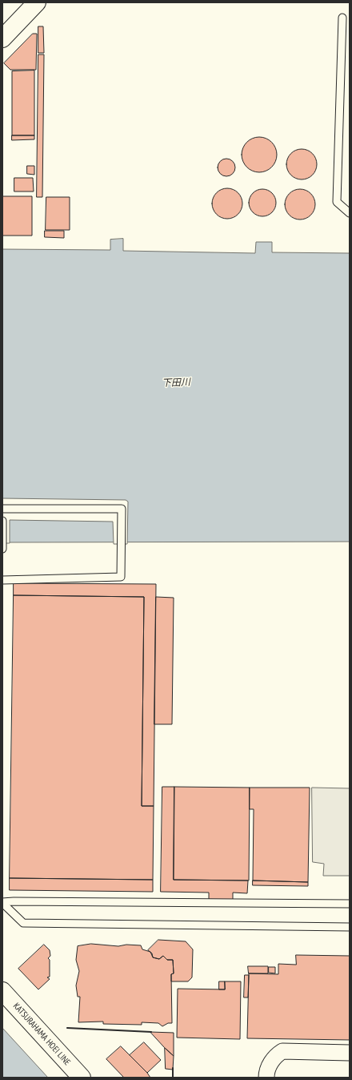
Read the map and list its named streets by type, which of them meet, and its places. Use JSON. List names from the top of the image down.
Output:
{
  "streets": {
    "main road": ["KATSURAHAMA HOEI LINE"]
  },
  "water": ["下田川"]
}
